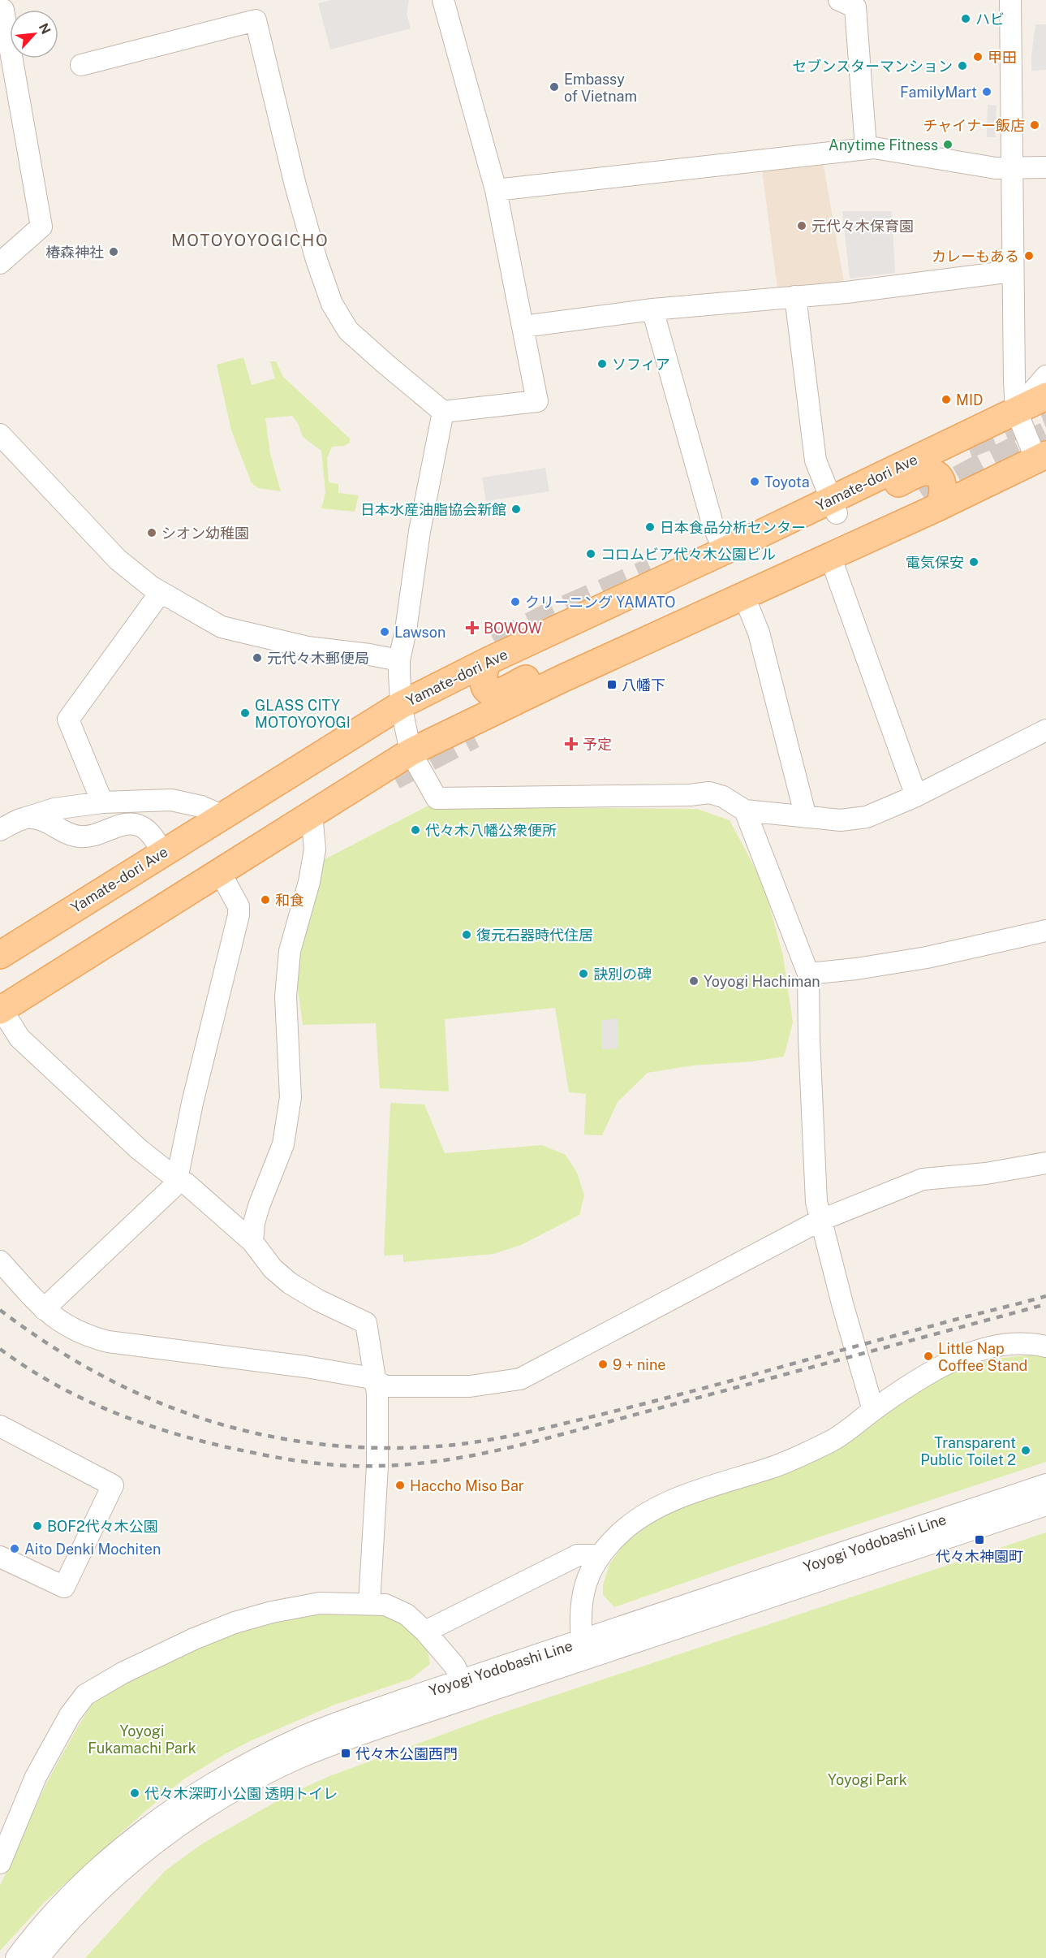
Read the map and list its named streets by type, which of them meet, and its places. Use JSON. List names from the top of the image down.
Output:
{
  "streets": {
    "main road": ["Yamate-dori Ave"],
    "street": ["Yoyogi Yodobashi Line"]
  },
  "districts": ["MOTOYOYOGICHO"],
  "parks": ["Yoyogi Fukamachi Park", "Yoyogi Park"],
  "places": {
    "other": [
      "ハビ",
      "甲田",
      "セブンスターマンション",
      "Embassy of Vietnam",
      "FamilyMart",
      "チャイナー飯店",
      "Anytime Fitness",
      "元代々木保育園",
      "椿森神社",
      "カレーもある",
      "ソフィア",
      "MID",
      "Toyota",
      "日本水産油脂協会新館",
      "日本食品分析センター",
      "シオン幼稚園",
      "コロムビア代々木公園ビル",
      "電気保安",
      "クリーニング YAMATO",
      "Lawson",
      "元代々木郵便局",
      "GLASS CITY MOTOYOYOGI",
      "代々木八幡公衆便所",
      "和食",
      "復元石器時代住居",
      "訣別の碑",
      "Yoyogi Hachiman",
      "Little Nap Coffee Stand",
      "9 + nine",
      "Transparent Public Toilet 2",
      "Haccho Miso Bar",
      "BOF2代々木公園",
      "Aito Denki Mochiten",
      "代々木深町小公園 透明トイレ"
    ],
    "health": ["BOWOW", "予定"],
    "transit": ["八幡下", "代々木神園町", "代々木公園西門"]
  },
  "north": "top right"
}
